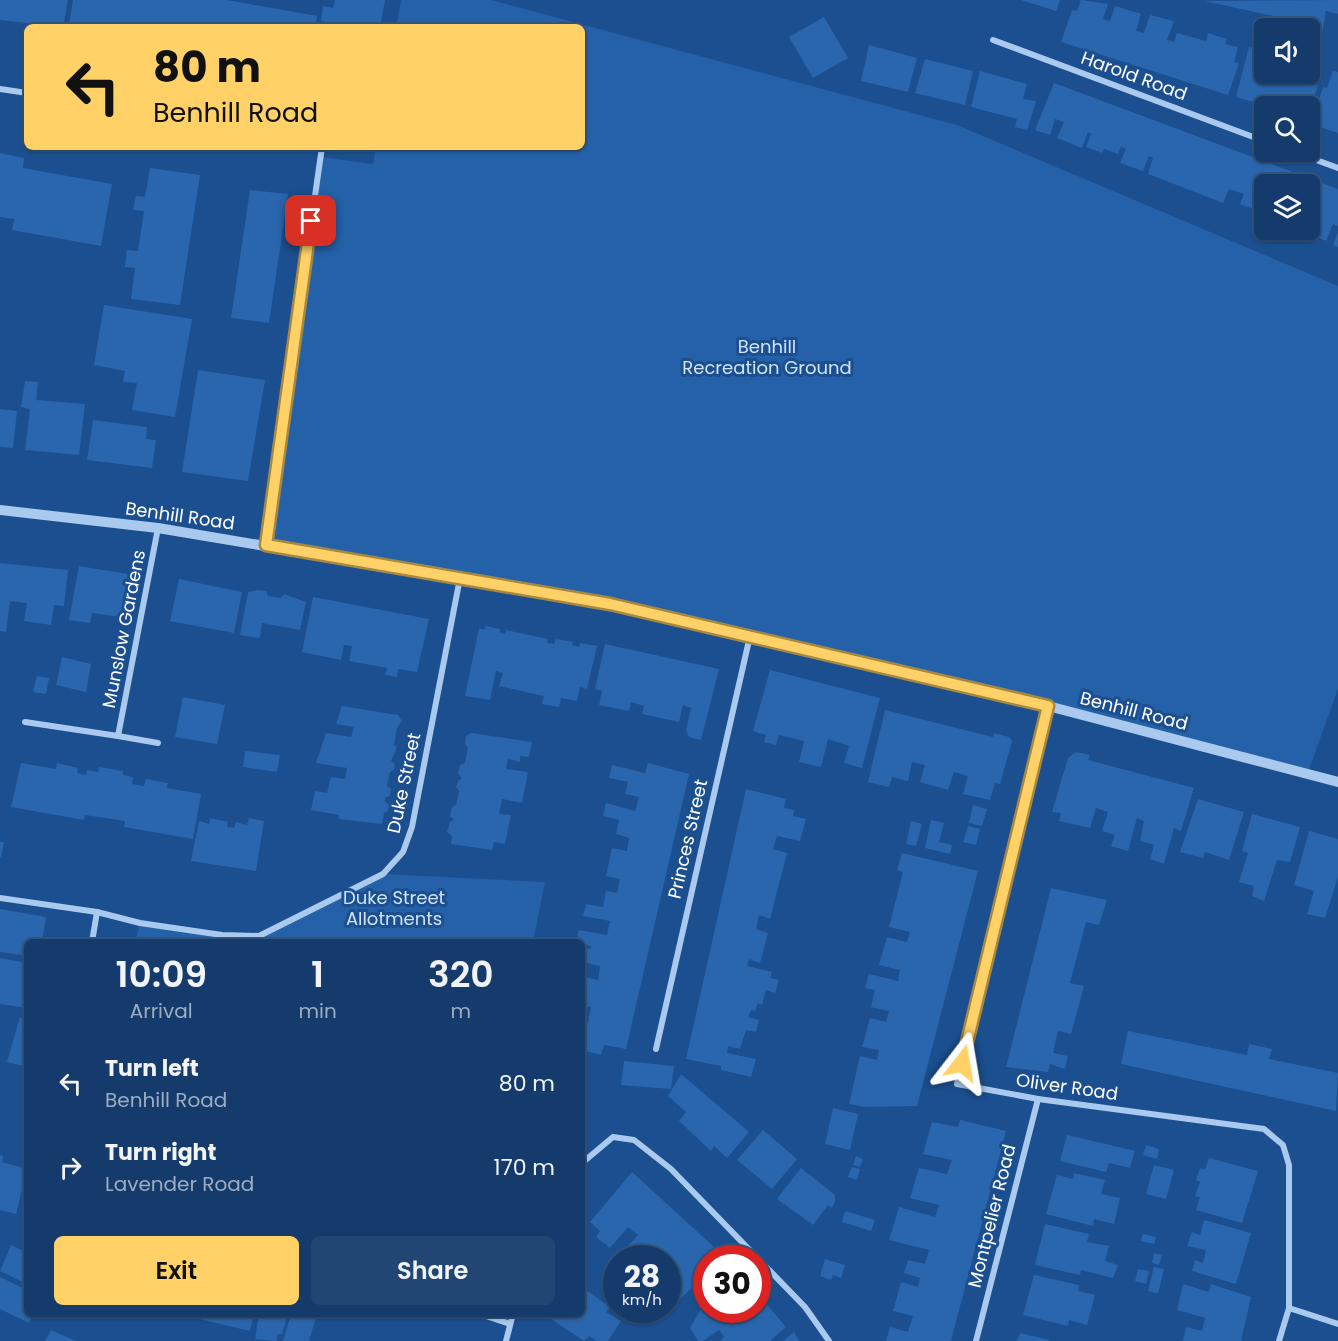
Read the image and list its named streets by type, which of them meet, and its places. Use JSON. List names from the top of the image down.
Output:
{
  "streets": {
    "street": [
      "Harold Road",
      "Benhill Road",
      "Munslow Gardens",
      "Duke Street",
      "Princes Street",
      "Oliver Road",
      "Montpelier Road"
    ]
  },
  "crossings": [
    ["Benhill Road", "Munslow Gardens"],
    ["Benhill Road", "Duke Street"],
    ["Benhill Road", "Princes Street"],
    ["Benhill Road", "Oliver Road"],
    ["Oliver Road", "Montpelier Road"]
  ],
  "parks": ["Benhill Recreation Ground", "Duke Street Allotments"],
  "page": {
    "turn": ["80 m", "Benhill Road"],
    "eta": [
      "10:09",
      "Arrival",
      "1",
      "min",
      "320",
      "m"
    ],
    "list": [
      {
        "name": "Turn left",
        "note": "Benhill Road",
        "value": "80 m"
      },
      {
        "name": "Turn right",
        "note": "Lavender Road",
        "value": "170 m"
      }
    ],
    "buttons": ["Exit", "Share"],
    "speed": "28 km/h",
    "limit": "30"
  }
}
